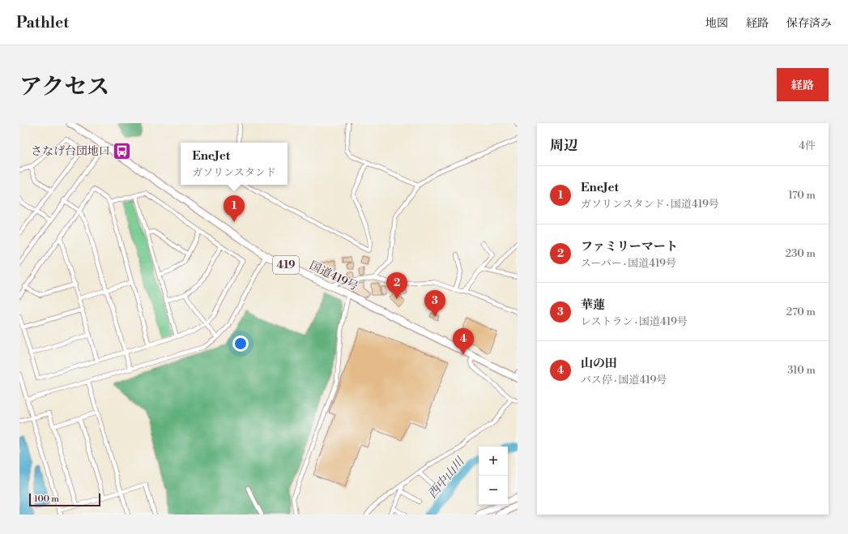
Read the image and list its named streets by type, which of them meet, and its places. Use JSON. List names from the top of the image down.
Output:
{
  "streets": {
    "highway": ["419", "国道419号"]
  },
  "water": ["西中山川"],
  "places": {
    "bus stop": ["さなげ台団地口"]
  },
  "scale_bar": "100 m",
  "page": {
    "header": "Pathlet",
    "nav": ["地図", "経路", "保存済み"],
    "title": "アクセス",
    "buttons": "経路",
    "heading": ["周辺", "4件"],
    "popup": ["EneJet", "ガソリンスタンド"],
    "list": [
      {
        "mark": "1",
        "name": "EneJet",
        "note": "ガソリンスタンド · 国道419号",
        "value": "170 m"
      },
      {
        "mark": "2",
        "name": "ファミリーマート",
        "note": "スーパー · 国道419号",
        "value": "230 m"
      },
      {
        "mark": "3",
        "name": "華蓮",
        "note": "レストラン · 国道419号",
        "value": "270 m"
      },
      {
        "mark": "4",
        "name": "山の田",
        "note": "バス停 · 国道419号",
        "value": "310 m"
      }
    ],
    "pins": [
      "1",
      "2",
      "3",
      "4"
    ],
    "map_buttons": ["+", "−"],
    "scale": "100 m"
  }
}
